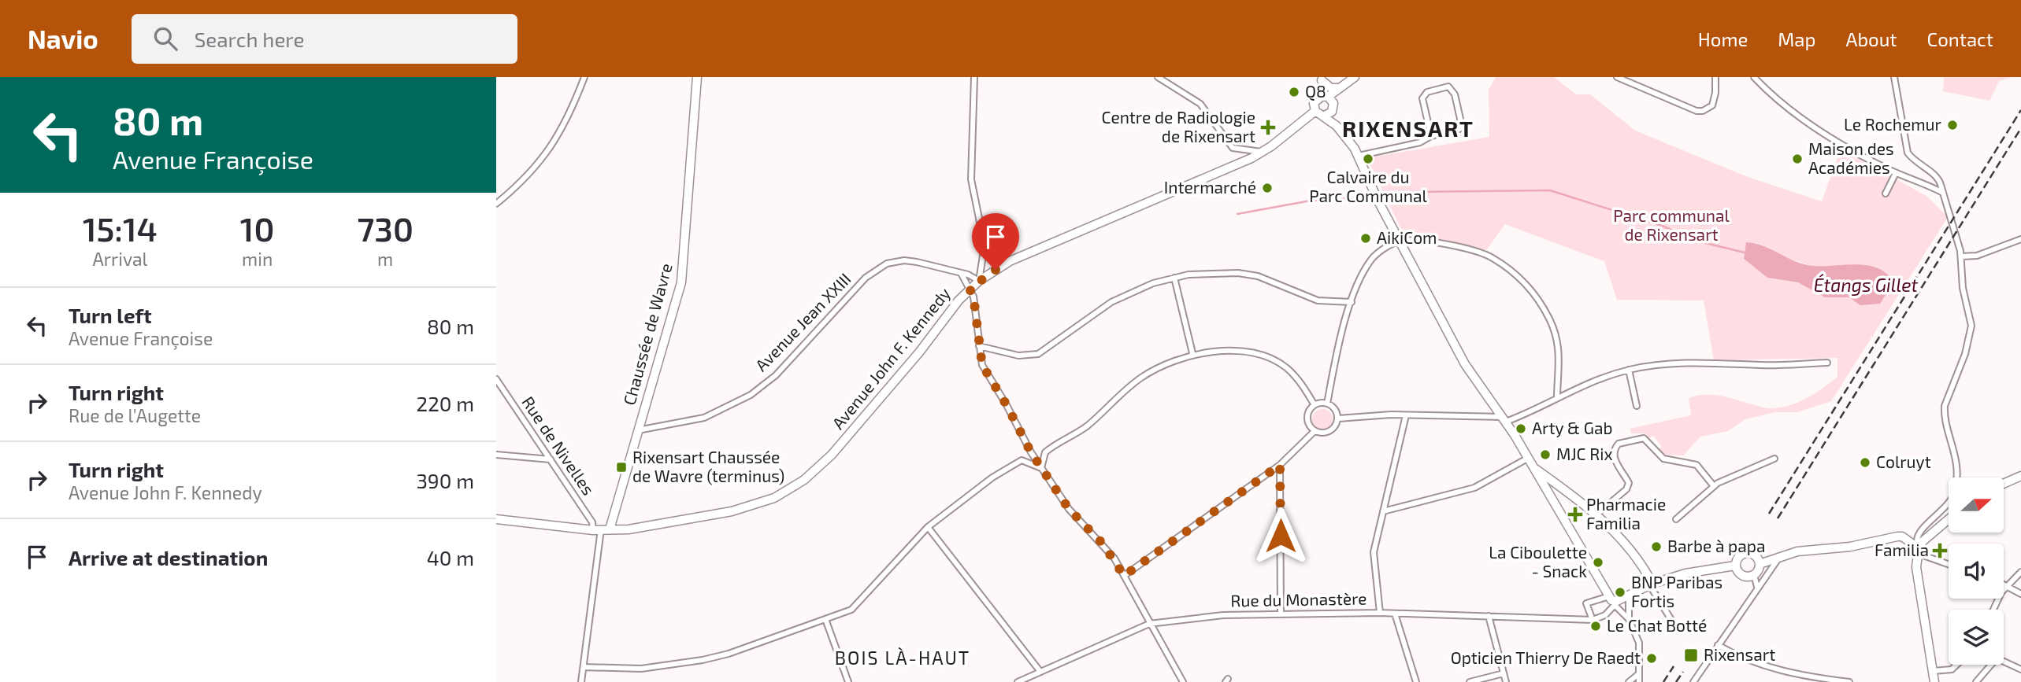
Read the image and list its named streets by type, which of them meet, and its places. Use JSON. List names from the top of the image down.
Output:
{
  "streets": {
    "street": [
      "Avenue Jean XXIII",
      "Chaussée de Wavre",
      "Avenue John F. Kennedy",
      "Rue de Nivelles",
      "Rue du Monastère"
    ]
  },
  "crossings": [
    ["Avenue Jean XXIII", "Chaussée de Wavre"],
    ["Avenue Jean XXIII", "Avenue John F. Kennedy"],
    ["Chaussée de Wavre", "Avenue John F. Kennedy"],
    ["Avenue John F. Kennedy", "Rue de Nivelles"]
  ],
  "districts": ["RIXENSART", "BOIS LÀ-HAUT"],
  "water": ["Étangs Gillet"],
  "parks": ["Parc communal de Rixensart"],
  "places": {
    "other": [
      "Q8",
      "Le Rochemur",
      "Calvaire du Parc Communal",
      "Maison des Académies",
      "Intermarché",
      "AikiCom",
      "Arty & Gab",
      "MJC Rix",
      "Colruyt",
      "Barbe à papa",
      "La Ciboulette - Snack",
      "BNP Paribas Fortis",
      "Le Chat Botté",
      "Opticien Thierry De Raedt"
    ],
    "health": ["Centre de Radiologie de Rixensart", "Pharmacie Familia", "Familia"],
    "transit": ["Rixensart Chaussée de Wavre (terminus)", "Rixensart"]
  },
  "north": "right",
  "page": {
    "header": "Navio",
    "search": "Search here",
    "nav": [
      "Home",
      "Map",
      "About",
      "Contact"
    ],
    "turn": ["80 m", "Avenue Françoise"],
    "eta": [
      "15:14",
      "Arrival",
      "10",
      "min",
      "730",
      "m"
    ],
    "list": [
      {
        "name": "Turn left",
        "note": "Avenue Françoise",
        "value": "80 m"
      },
      {
        "name": "Turn right",
        "note": "Rue de l'Augette",
        "value": "220 m"
      },
      {
        "name": "Turn right",
        "note": "Avenue John F. Kennedy",
        "value": "390 m"
      },
      {
        "name": "Arrive at destination",
        "value": "40 m"
      }
    ]
  }
}
